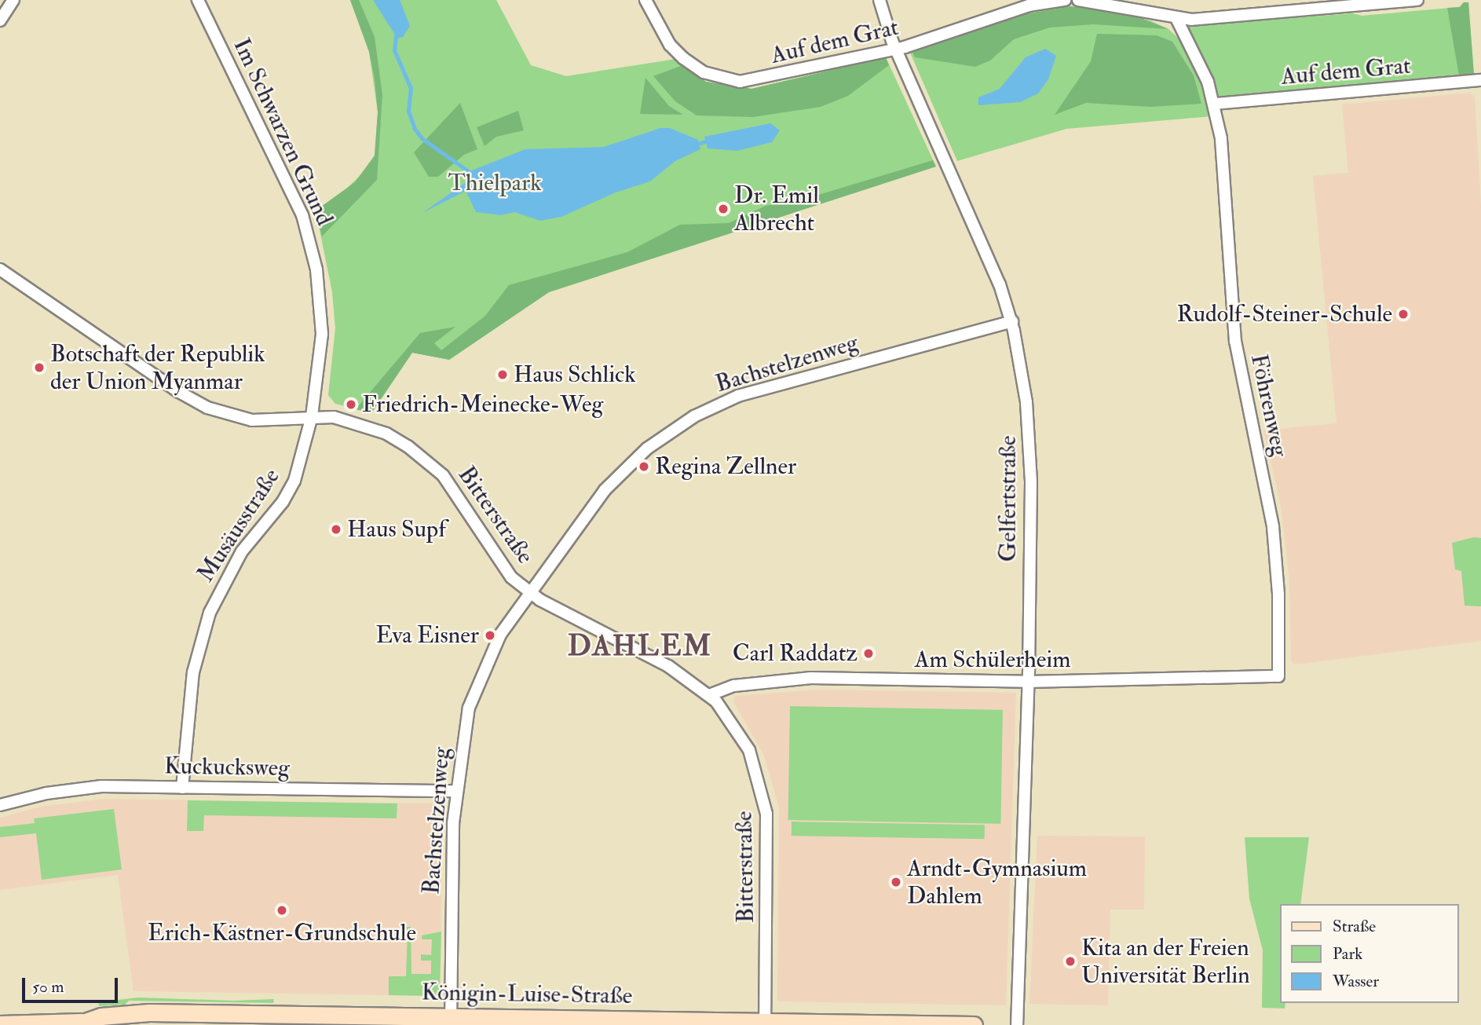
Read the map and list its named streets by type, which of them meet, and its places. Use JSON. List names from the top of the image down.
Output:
{
  "streets": {
    "main road": ["Königin-Luise-Straße"],
    "street": [
      "Auf dem Grat",
      "Im Schwarzen Grund",
      "Bachstelzenweg",
      "Föhrenweg",
      "Gelfertstraße",
      "Bitterstraße",
      "Musäusstraße",
      "Am Schülerheim",
      "Kuckucksweg"
    ]
  },
  "crossings": [
    ["Auf dem Grat", "Föhrenweg"],
    ["Auf dem Grat", "Gelfertstraße"],
    ["Im Schwarzen Grund", "Bitterstraße"],
    ["Im Schwarzen Grund", "Musäusstraße"],
    ["Bachstelzenweg", "Gelfertstraße"],
    ["Bachstelzenweg", "Bitterstraße"],
    ["Bachstelzenweg", "Kuckucksweg"],
    ["Bachstelzenweg", "Königin-Luise-Straße"],
    ["Föhrenweg", "Am Schülerheim"],
    ["Gelfertstraße", "Am Schülerheim"],
    ["Bitterstraße", "Musäusstraße"],
    ["Bitterstraße", "Am Schülerheim"],
    ["Bitterstraße", "Königin-Luise-Straße"],
    ["Musäusstraße", "Kuckucksweg"]
  ],
  "districts": ["DAHLEM"],
  "parks": ["Thielpark"],
  "places": [
    "Dr. Emil Albrecht",
    "Rudolf-Steiner-Schule",
    "Botschaft der Republik der Union Myanmar",
    "Haus Schlick",
    "Friedrich-Meinecke-Weg",
    "Regina Zellner",
    "Haus Supf",
    "Eva Eisner",
    "Carl Raddatz",
    "Arndt-Gymnasium Dahlem",
    "Erich-Kästner-Grundschule",
    "Kita an der Freien Universität Berlin"
  ],
  "legend": ["Straße", "Park", "Wasser"],
  "scale_bar": "50 m"
}
